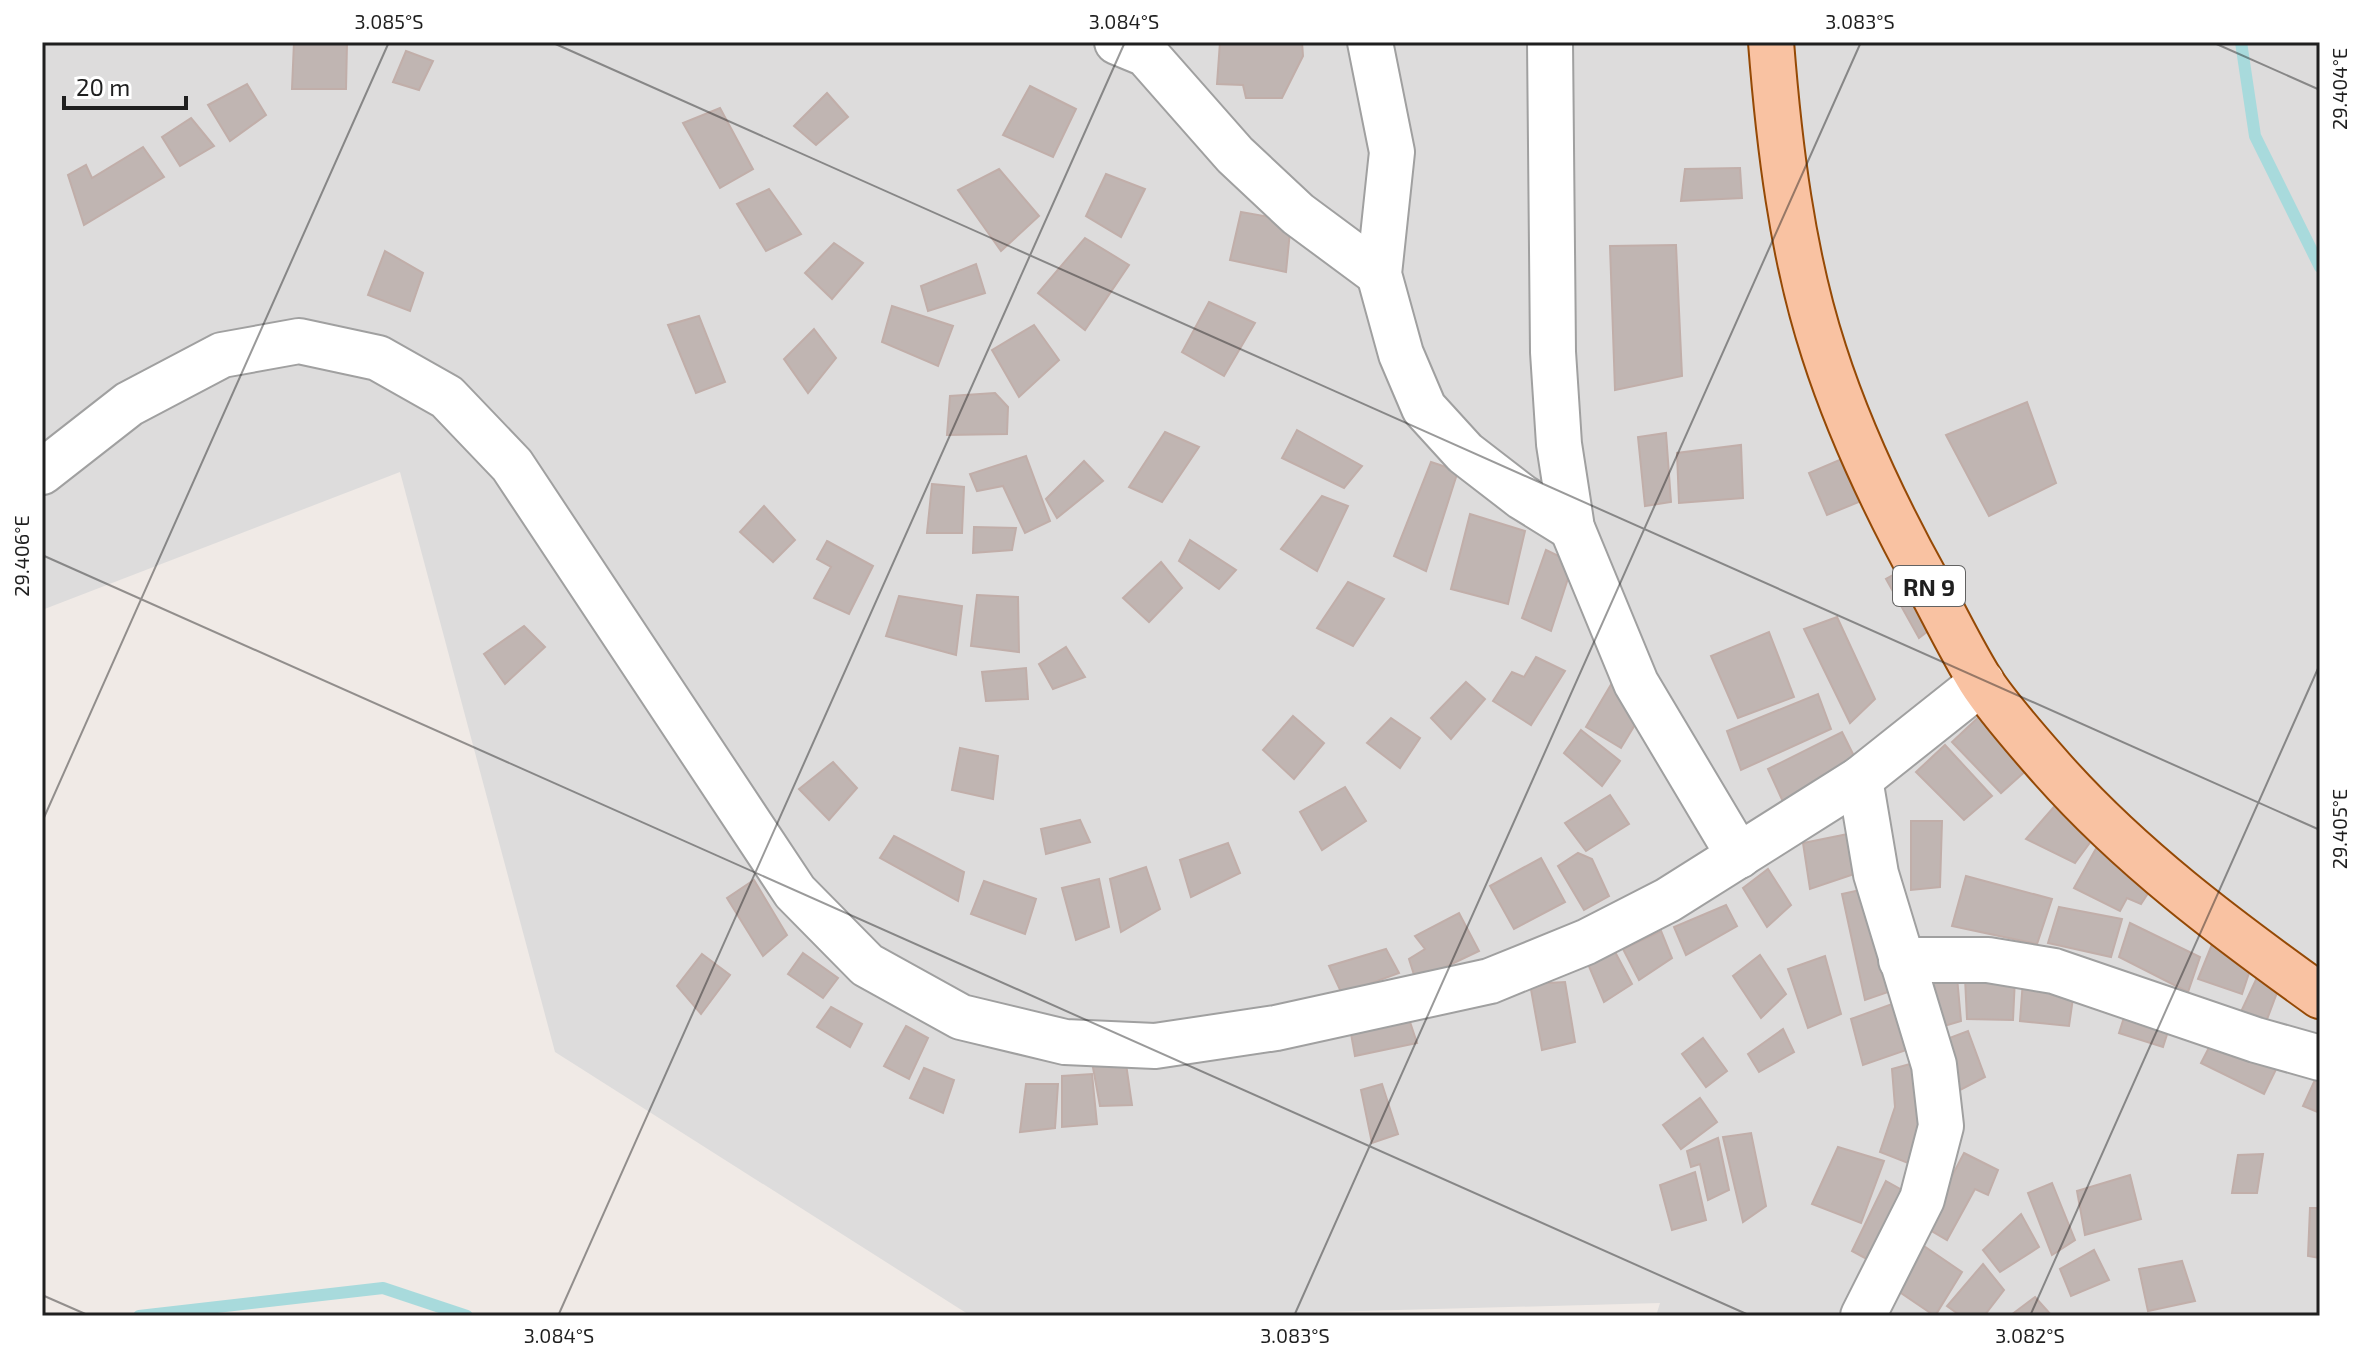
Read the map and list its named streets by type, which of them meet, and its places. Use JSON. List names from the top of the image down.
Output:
{
  "streets": {
    "main road": ["RN 9"]
  },
  "scale_bar": "20 m",
  "coordinates": [
    "3.085°S",
    "3.084°S",
    "3.083°S",
    "29.404°E",
    "29.406°E",
    "29.405°E",
    "3.082°S"
  ]
}
